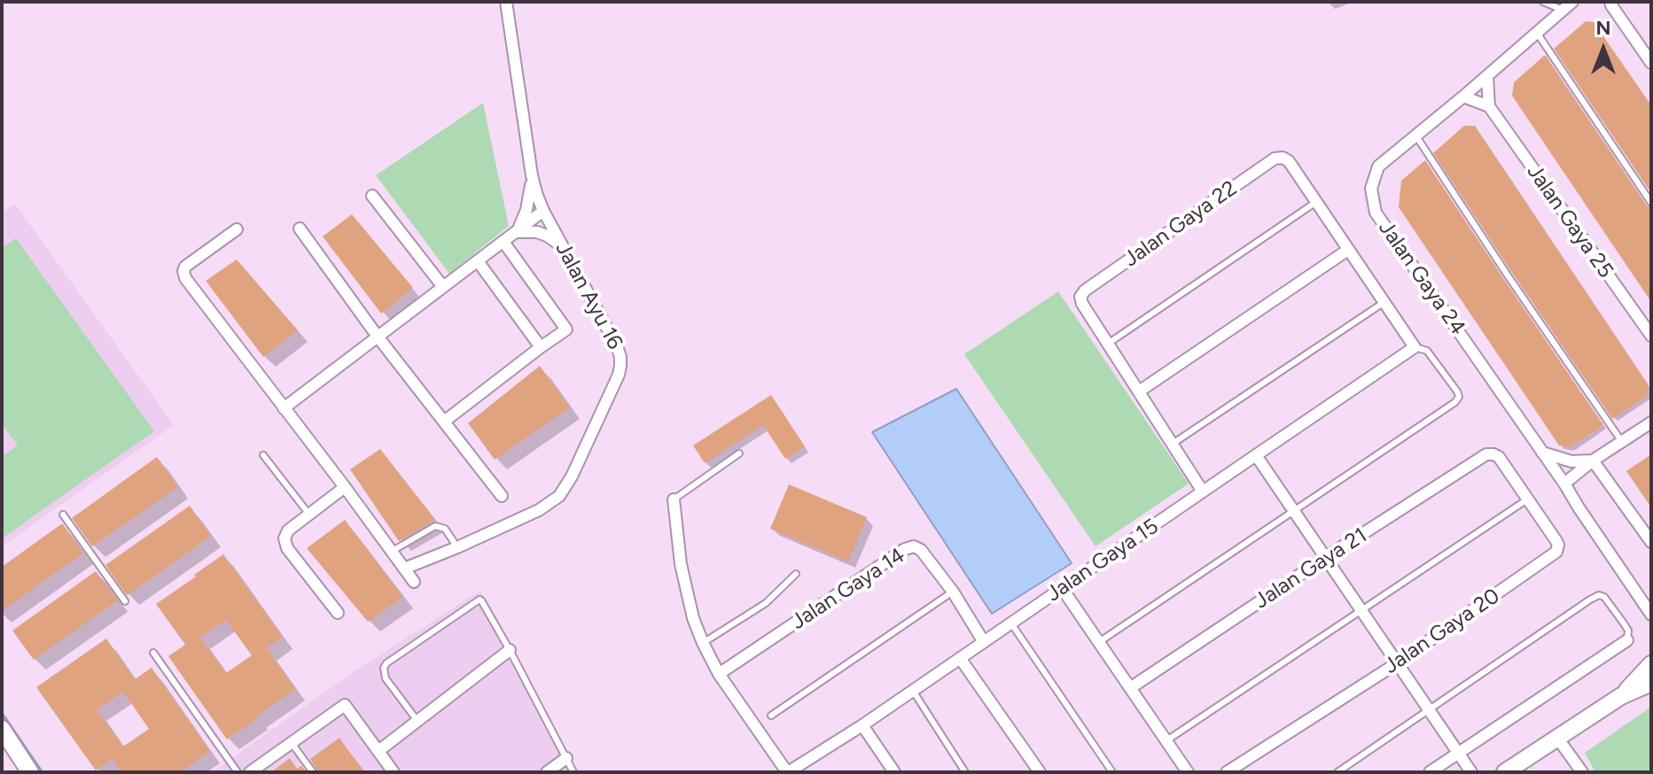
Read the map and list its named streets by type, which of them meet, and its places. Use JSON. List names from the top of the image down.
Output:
{
  "streets": {
    "street": [
      "Jalan Gaya 25",
      "Jalan Gaya 22",
      "Jalan Gaya 24",
      "Jalan Ayu 16",
      "Jalan Gaya 15",
      "Jalan Gaya 21",
      "Jalan Gaya 14",
      "Jalan Gaya 20"
    ]
  },
  "crossings": [
    ["Jalan Gaya 22", "Jalan Gaya 15"],
    ["Jalan Gaya 15", "Jalan Gaya 14"],
    ["Jalan Gaya 21", "Jalan Gaya 20"]
  ],
  "north": "top"
}
